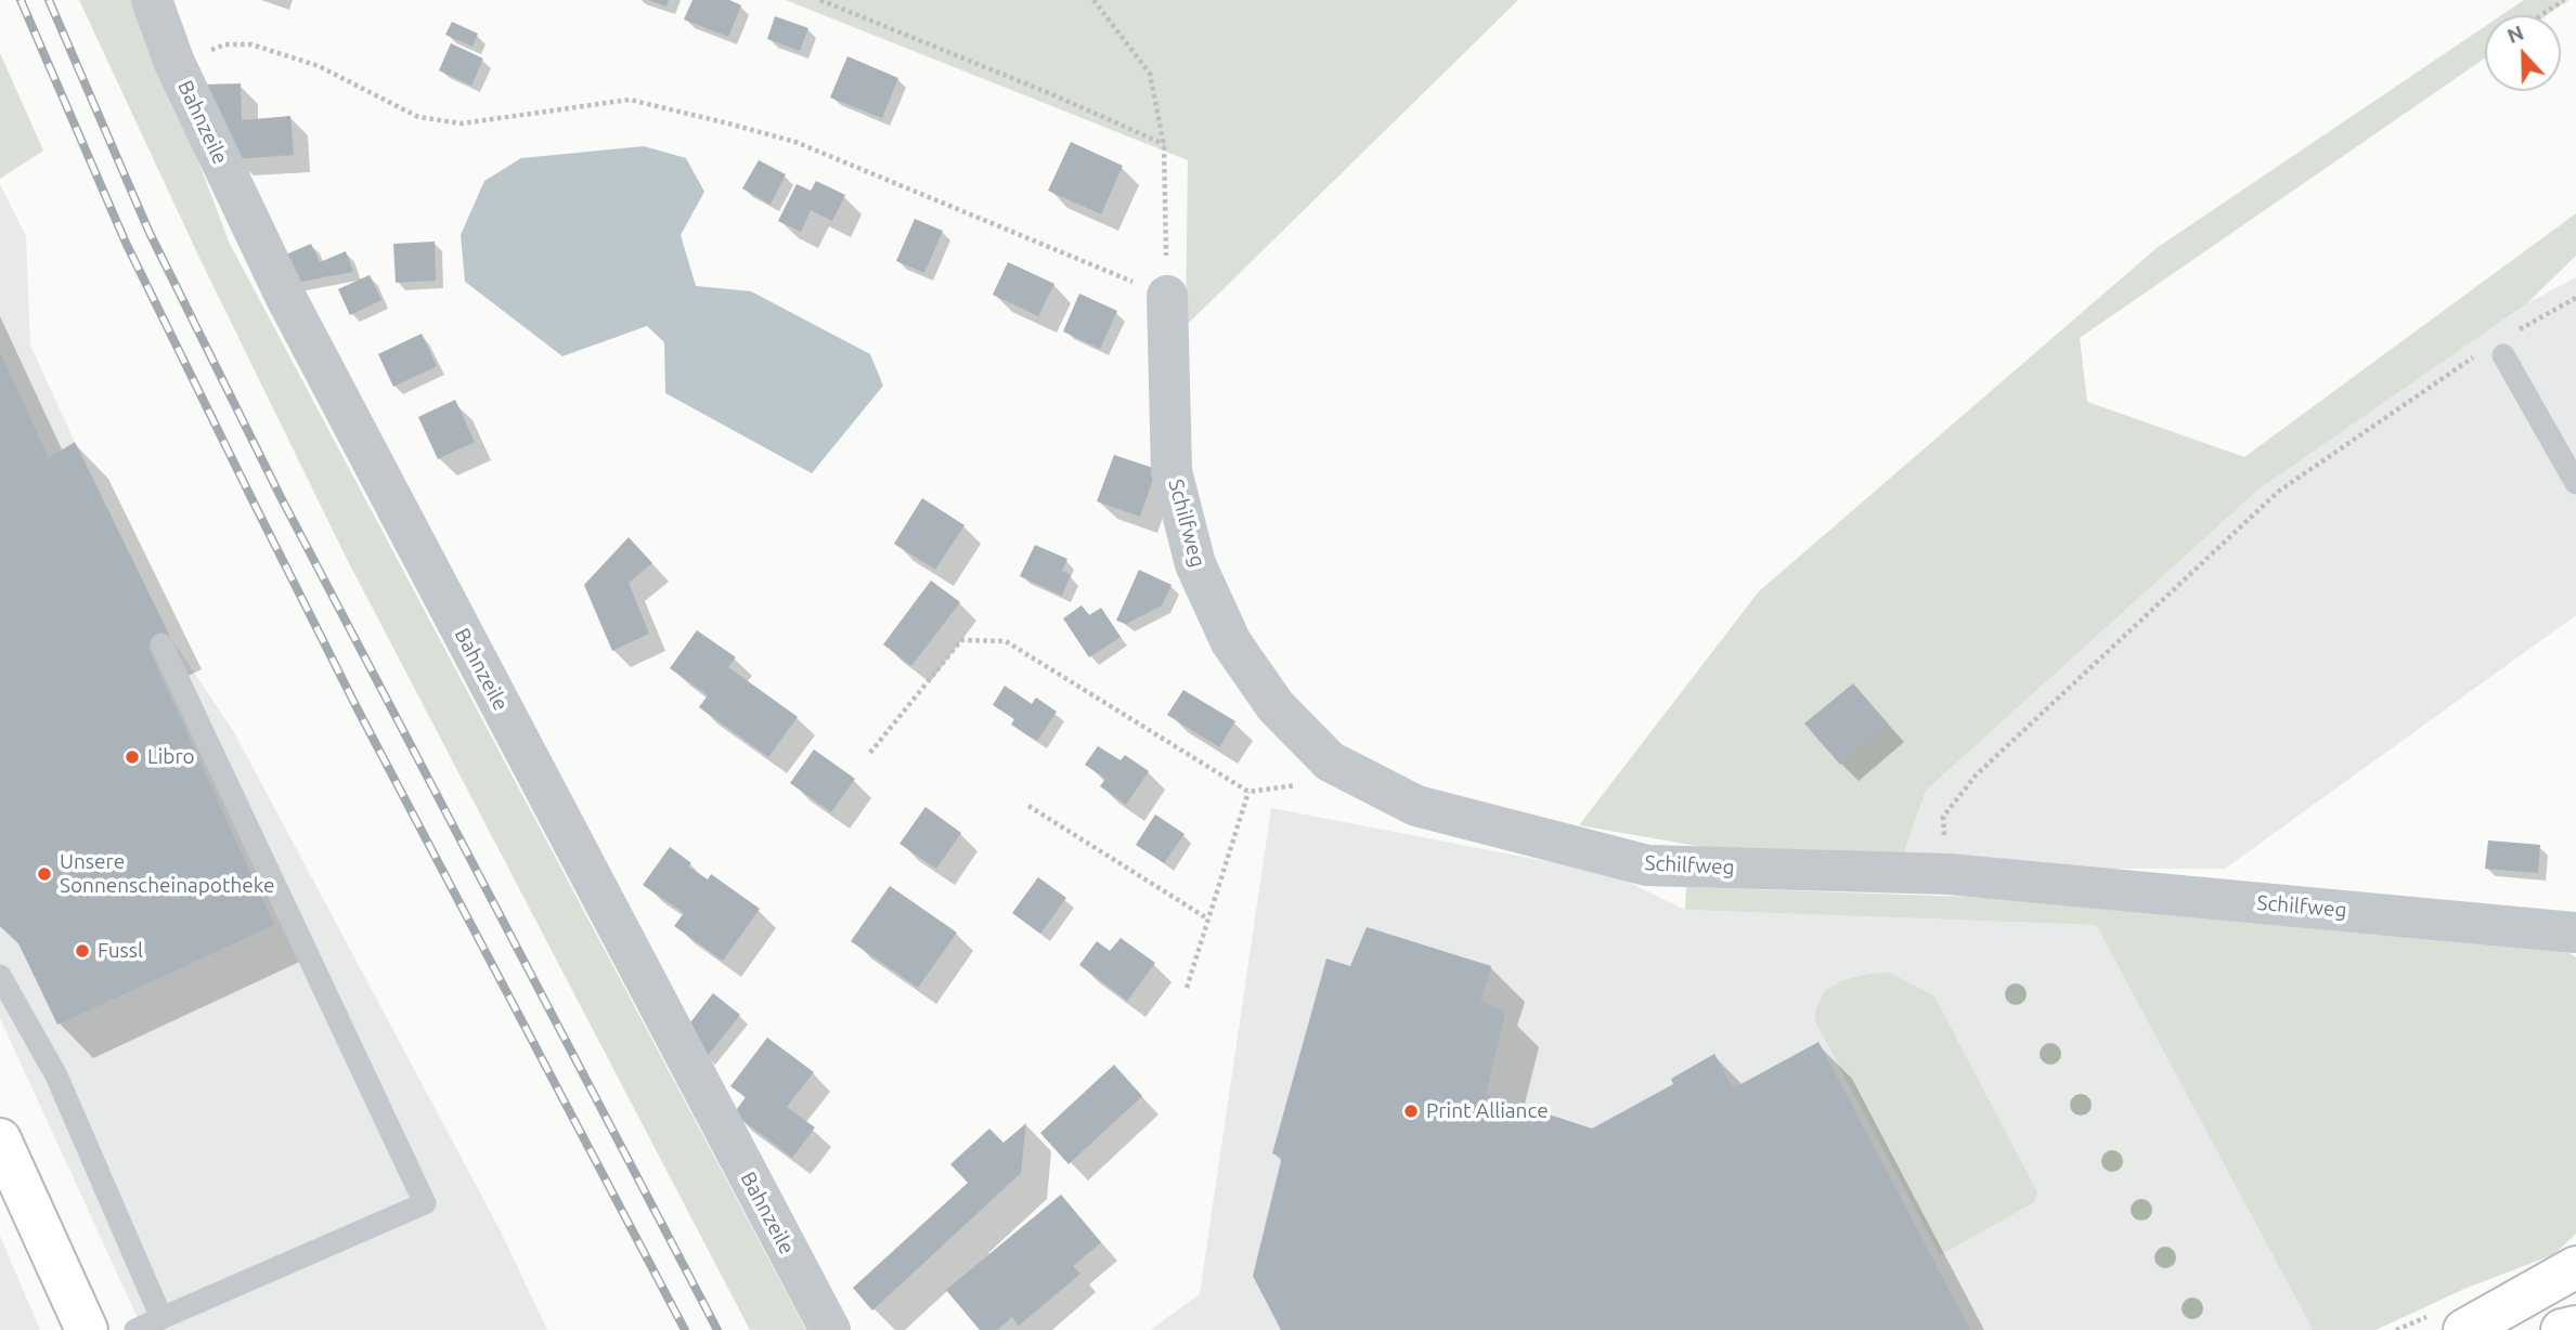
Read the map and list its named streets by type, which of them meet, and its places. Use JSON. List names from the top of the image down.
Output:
{
  "streets": {
    "street": ["Bahnzeile", "Schilfweg"]
  },
  "places": [
    "Libro",
    "Unsere Sonnenscheinapotheke",
    "Fussl",
    "Print Alliance"
  ],
  "north": "top"
}
